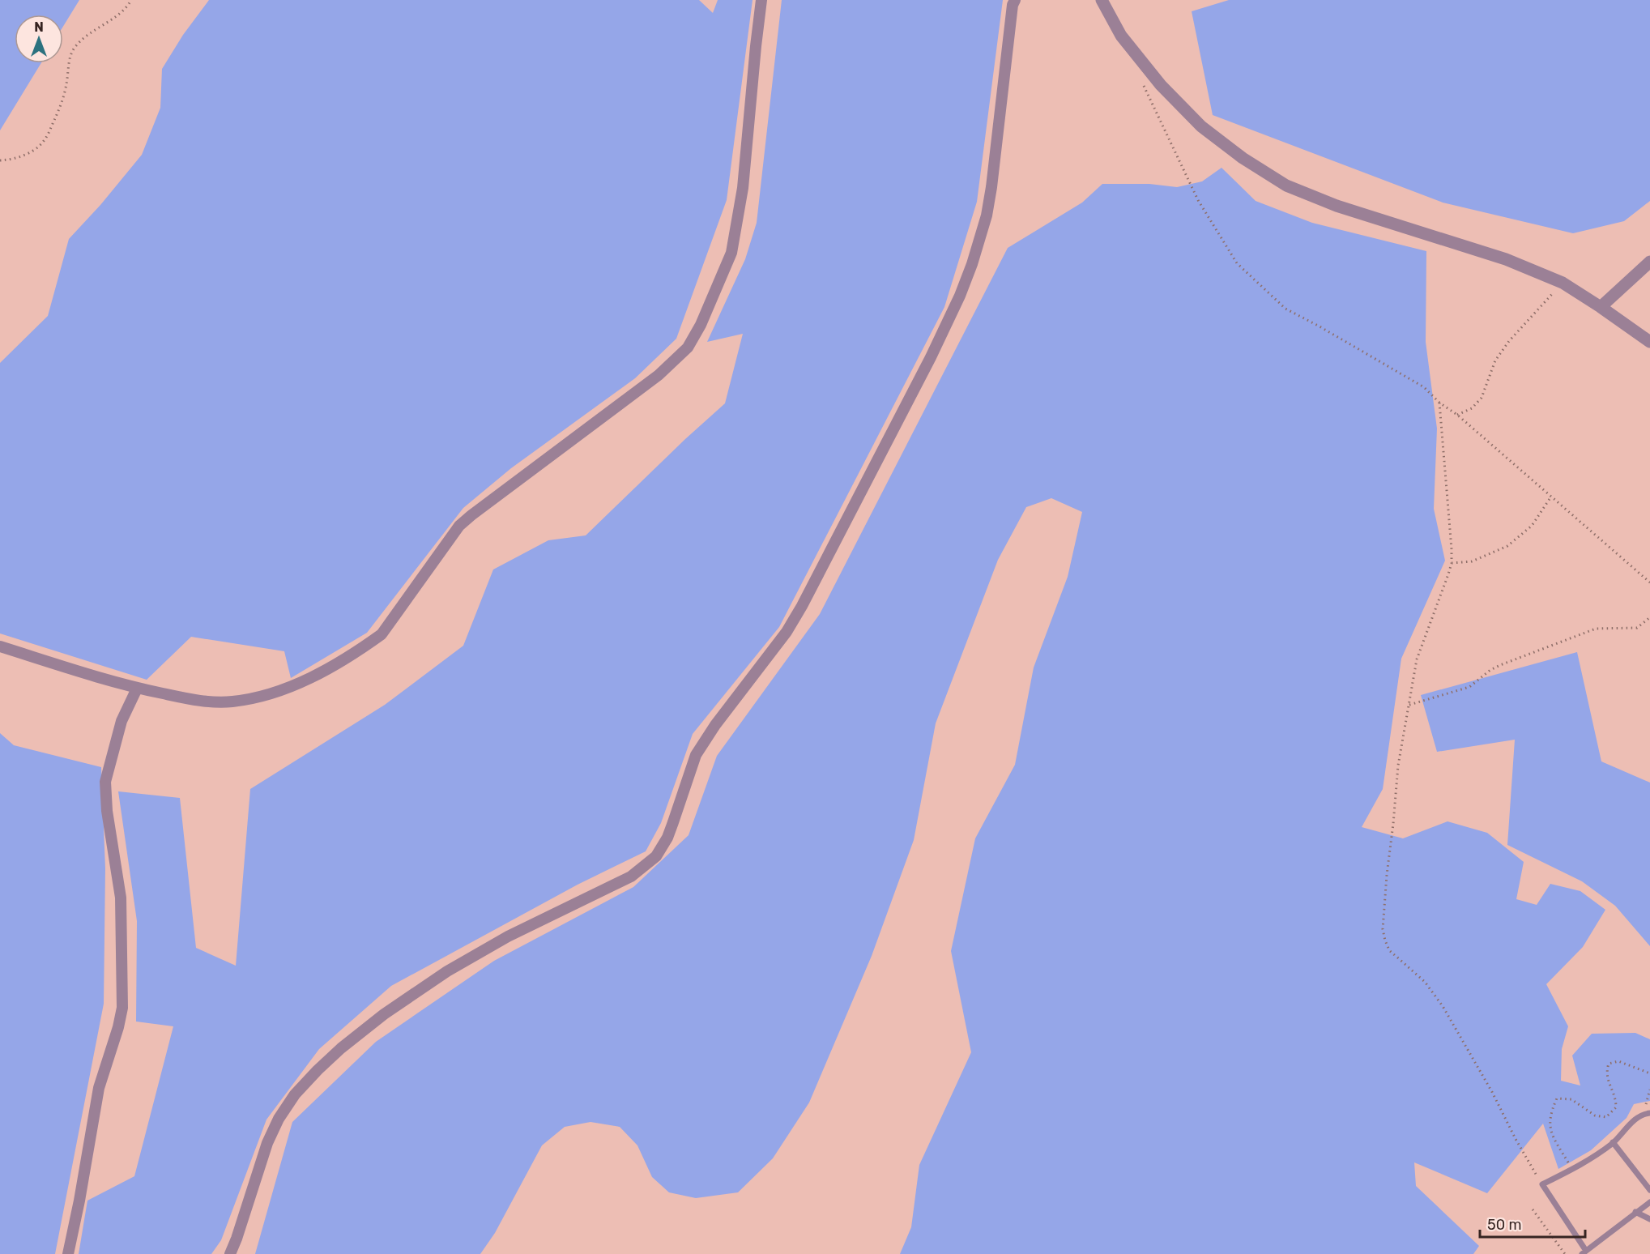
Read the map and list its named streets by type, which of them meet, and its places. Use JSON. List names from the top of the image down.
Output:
{
  "scale_bar": "50 m",
  "north": "top"
}
